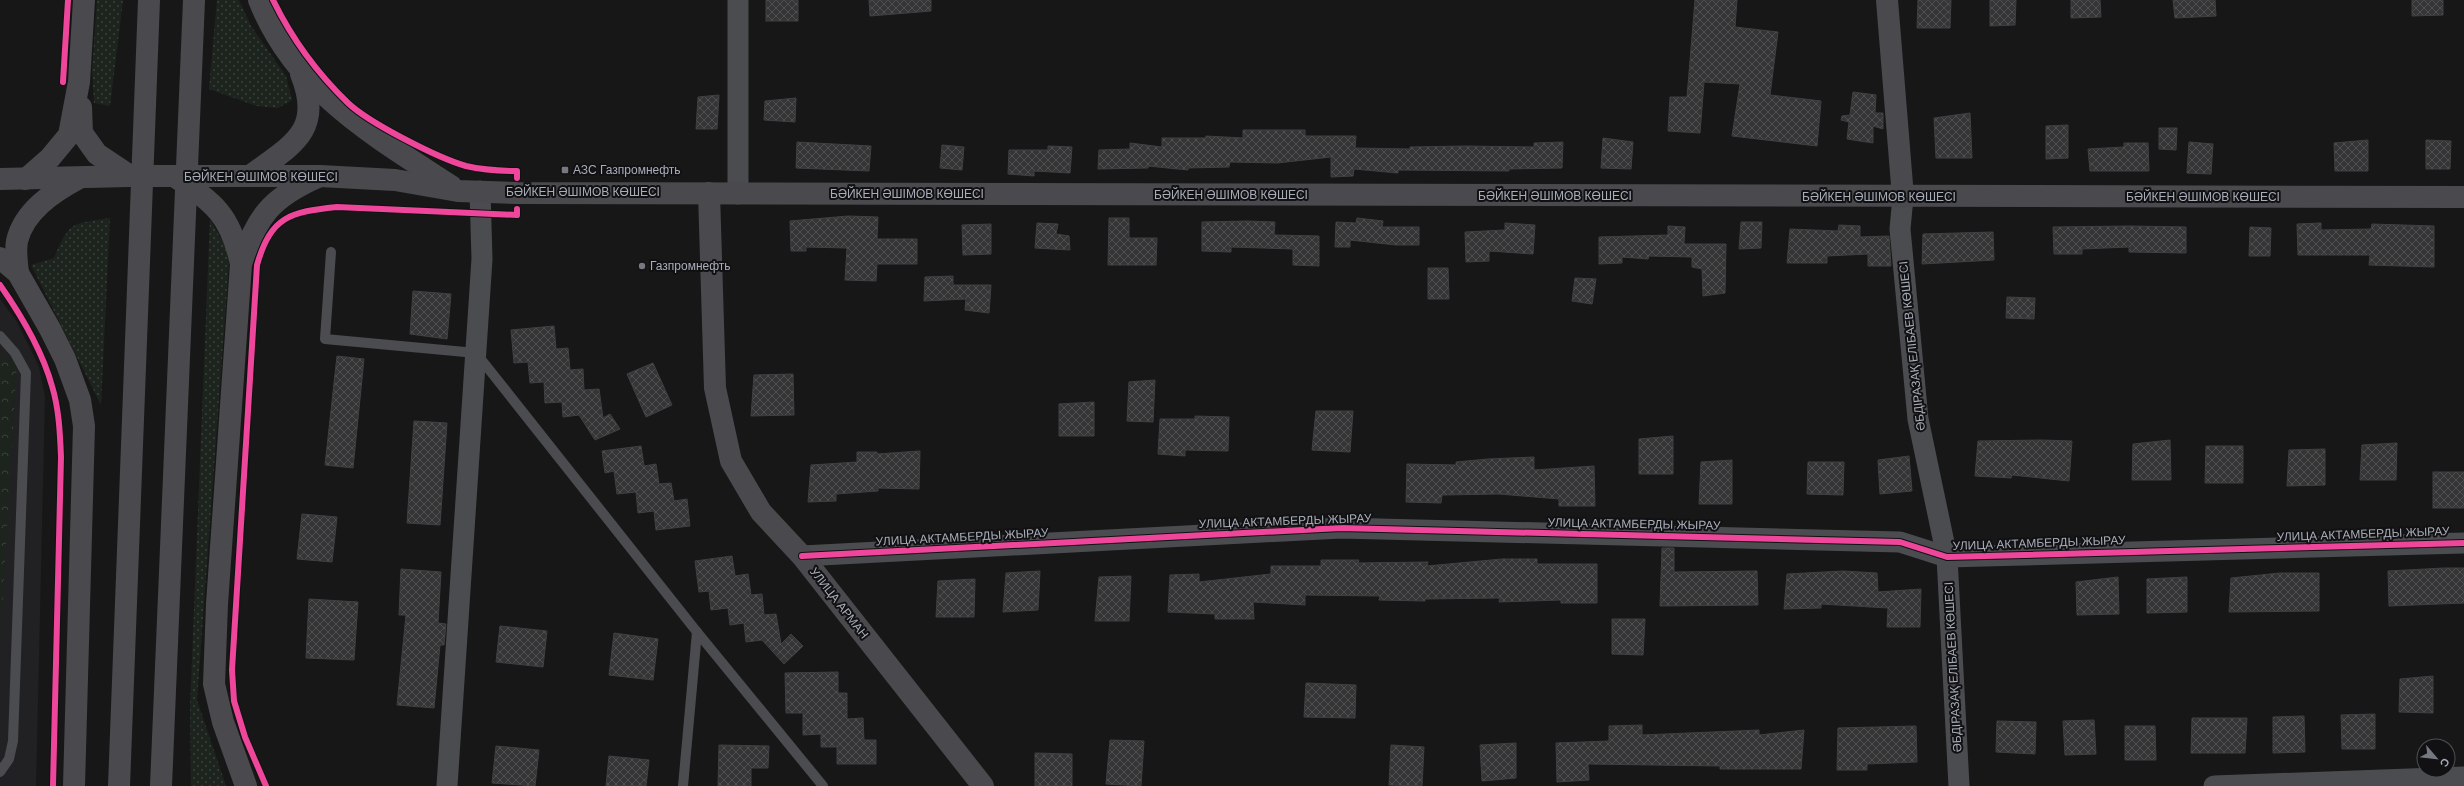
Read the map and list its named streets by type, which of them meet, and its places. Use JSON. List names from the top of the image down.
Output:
{
  "streets": {
    "main road": ["БӘЙКЕН ӘШІМОВ КӨШЕСІ", "ӘБДІРАЗАҚ ЕЛІБАЕВ КӨШЕСІ", "УЛИЦА АРМАН"],
    "street": ["УЛИЦА АКТАМБЕРДЫ ЖЫРАУ"]
  },
  "crossings": [
    ["БӘЙКЕН ӘШІМОВ КӨШЕСІ", "ӘБДІРАЗАҚ ЕЛІБАЕВ КӨШЕСІ"],
    ["БӘЙКЕН ӘШІМОВ КӨШЕСІ", "УЛИЦА АРМАН"],
    ["ӘБДІРАЗАҚ ЕЛІБАЕВ КӨШЕСІ", "УЛИЦА АКТАМБЕРДЫ ЖЫРАУ"],
    ["УЛИЦА АКТАМБЕРДЫ ЖЫРАУ", "УЛИЦА АРМАН"]
  ],
  "places": {
    "transit": ["АЗС Газпромнефть"],
    "other": ["Газпромнефть"]
  },
  "north": "bottom right"
}
